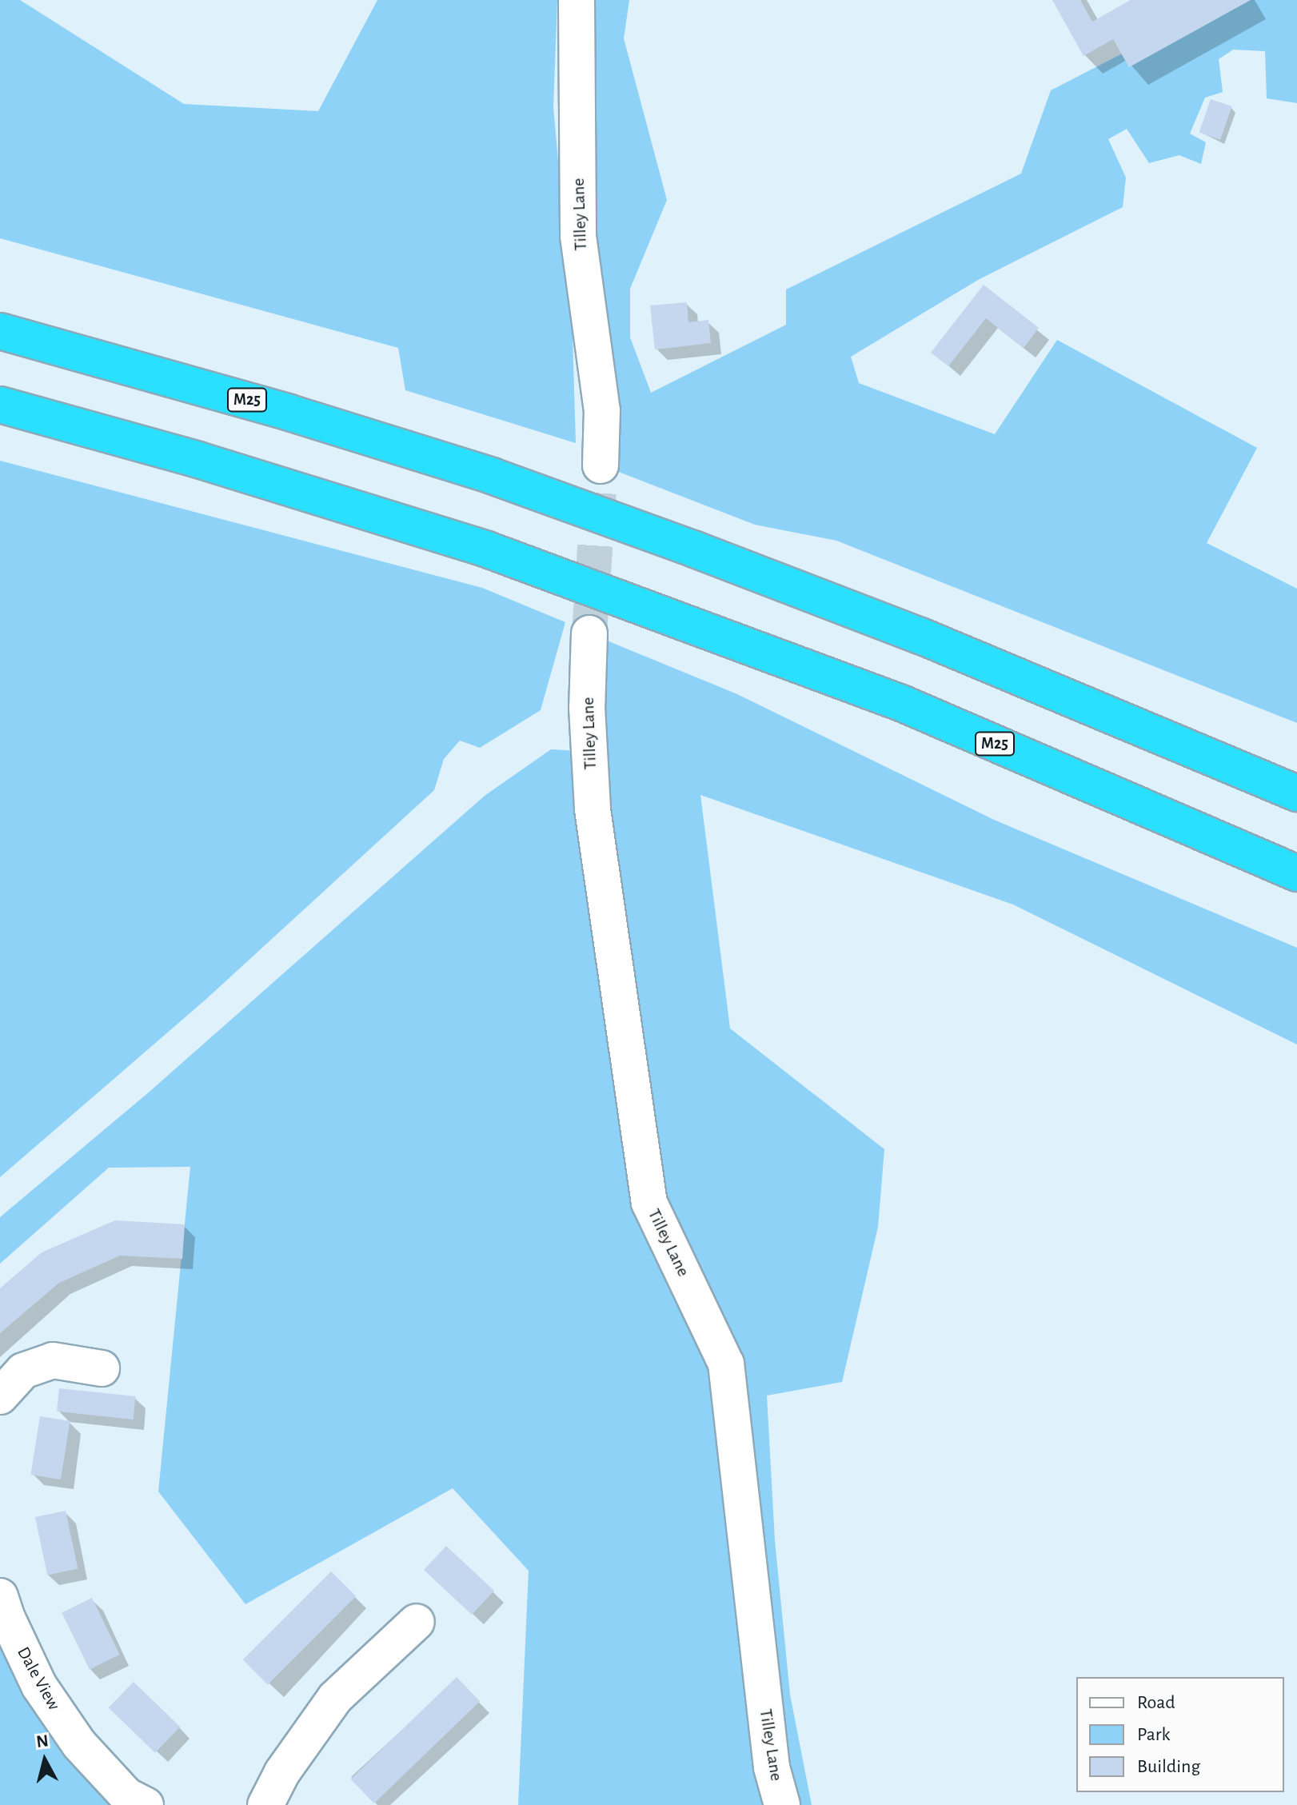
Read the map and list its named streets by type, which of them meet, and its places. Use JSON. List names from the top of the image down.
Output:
{
  "streets": {
    "highway": ["M25"],
    "street": ["Tilley Lane", "Dale View"]
  },
  "legend": ["Road", "Park", "Building"],
  "north": "top"
}
